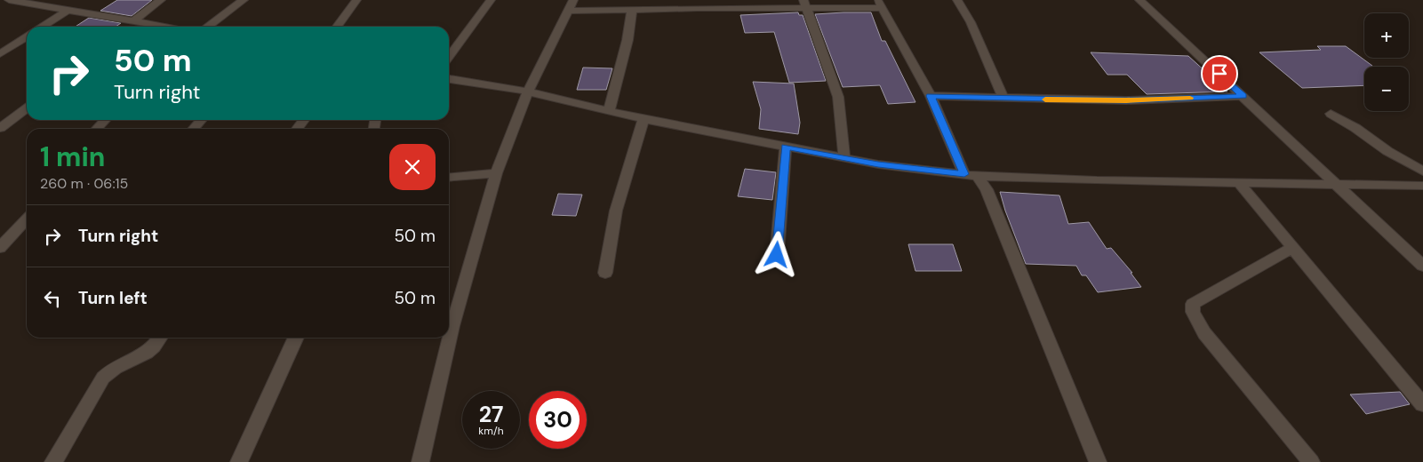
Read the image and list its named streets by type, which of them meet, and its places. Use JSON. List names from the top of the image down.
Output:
{
  "page": {
    "map_buttons": ["+", "−"],
    "turn": ["50 m", "Turn right"],
    "heading": ["1 min", "260 m · 06:15"],
    "list": [
      {
        "name": "Turn right",
        "value": "50 m"
      },
      {
        "name": "Turn left",
        "value": "50 m"
      }
    ],
    "speed": "27 km/h",
    "limit": "30"
  }
}
